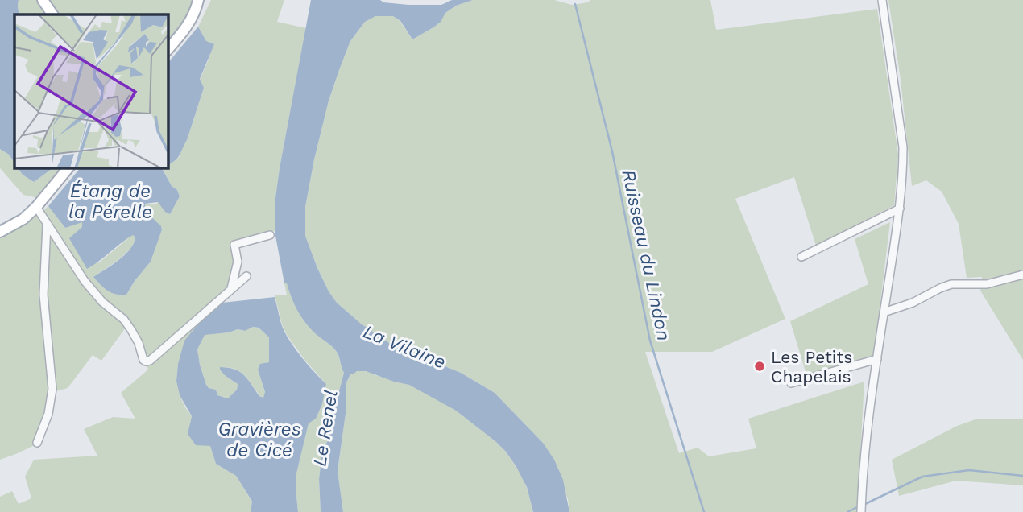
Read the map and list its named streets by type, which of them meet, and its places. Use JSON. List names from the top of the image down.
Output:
{
  "water": [
    "Étang de la Pérelle",
    "Ruisseau du Lindon",
    "La Vilaine",
    "Le Renel",
    "Gravières de Cicé"
  ],
  "places": ["Les Petits Chapelais"]
}
